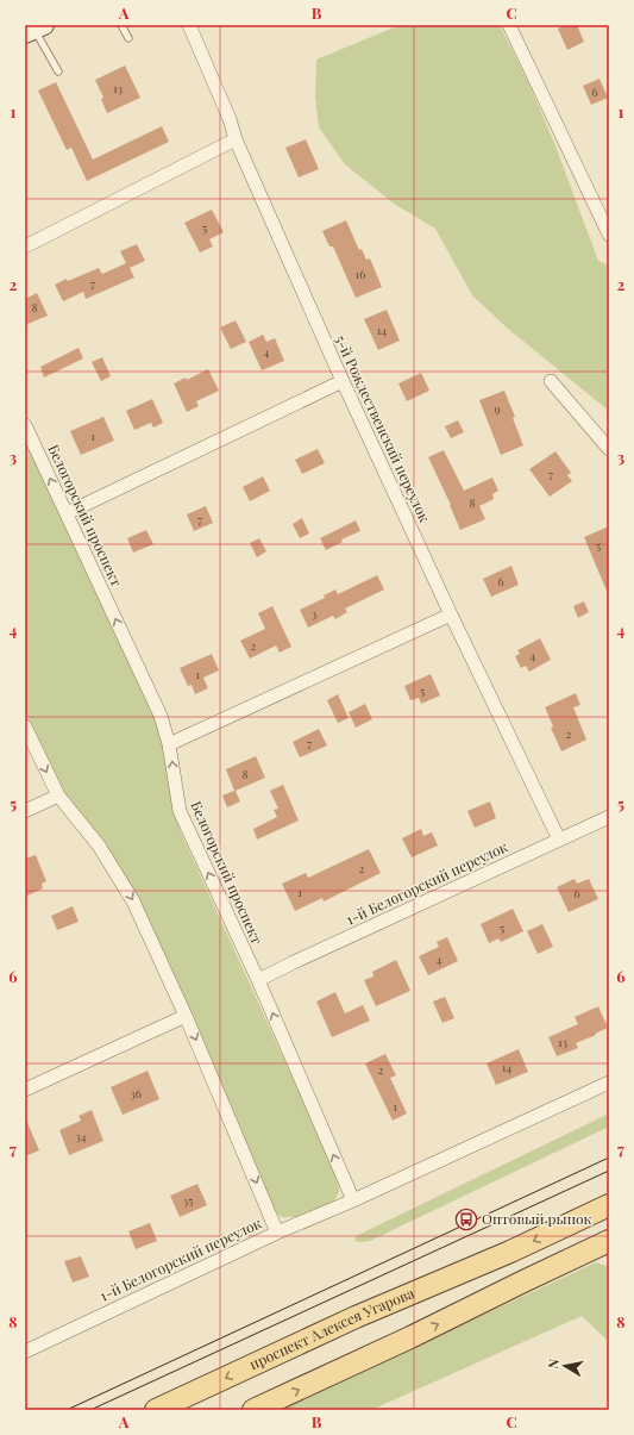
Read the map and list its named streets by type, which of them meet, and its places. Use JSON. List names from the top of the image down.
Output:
{
  "streets": {
    "main road": ["проспект Алексея Угарова"],
    "street": ["5-й Рождественский переулок", "Белогорский проспект", "1-й Белогорский переулок"]
  },
  "crossings": [
    ["5-й Рождественский переулок", "1-й Белогорский переулок"],
    ["Белогорский проспект", "1-й Белогорский переулок"]
  ],
  "places": {
    "bus stop": ["Оптовый рынок"]
  },
  "house_numbers": [
    "13",
    "6",
    "5",
    "16",
    "7",
    "8",
    "14",
    "4",
    "9",
    "1",
    "7",
    "8",
    "7",
    "5",
    "6",
    "3",
    "2",
    "4",
    "1",
    "5",
    "2",
    "7",
    "8",
    "2",
    "1",
    "6",
    "5",
    "4",
    "13",
    "14",
    "2",
    "36",
    "1",
    "34",
    "35"
  ],
  "north": "left",
  "grid": {
    "columns": ["A", "B", "C"],
    "rows": [
      "1",
      "2",
      "3",
      "4",
      "5",
      "6",
      "7",
      "8"
    ]
  }
}
